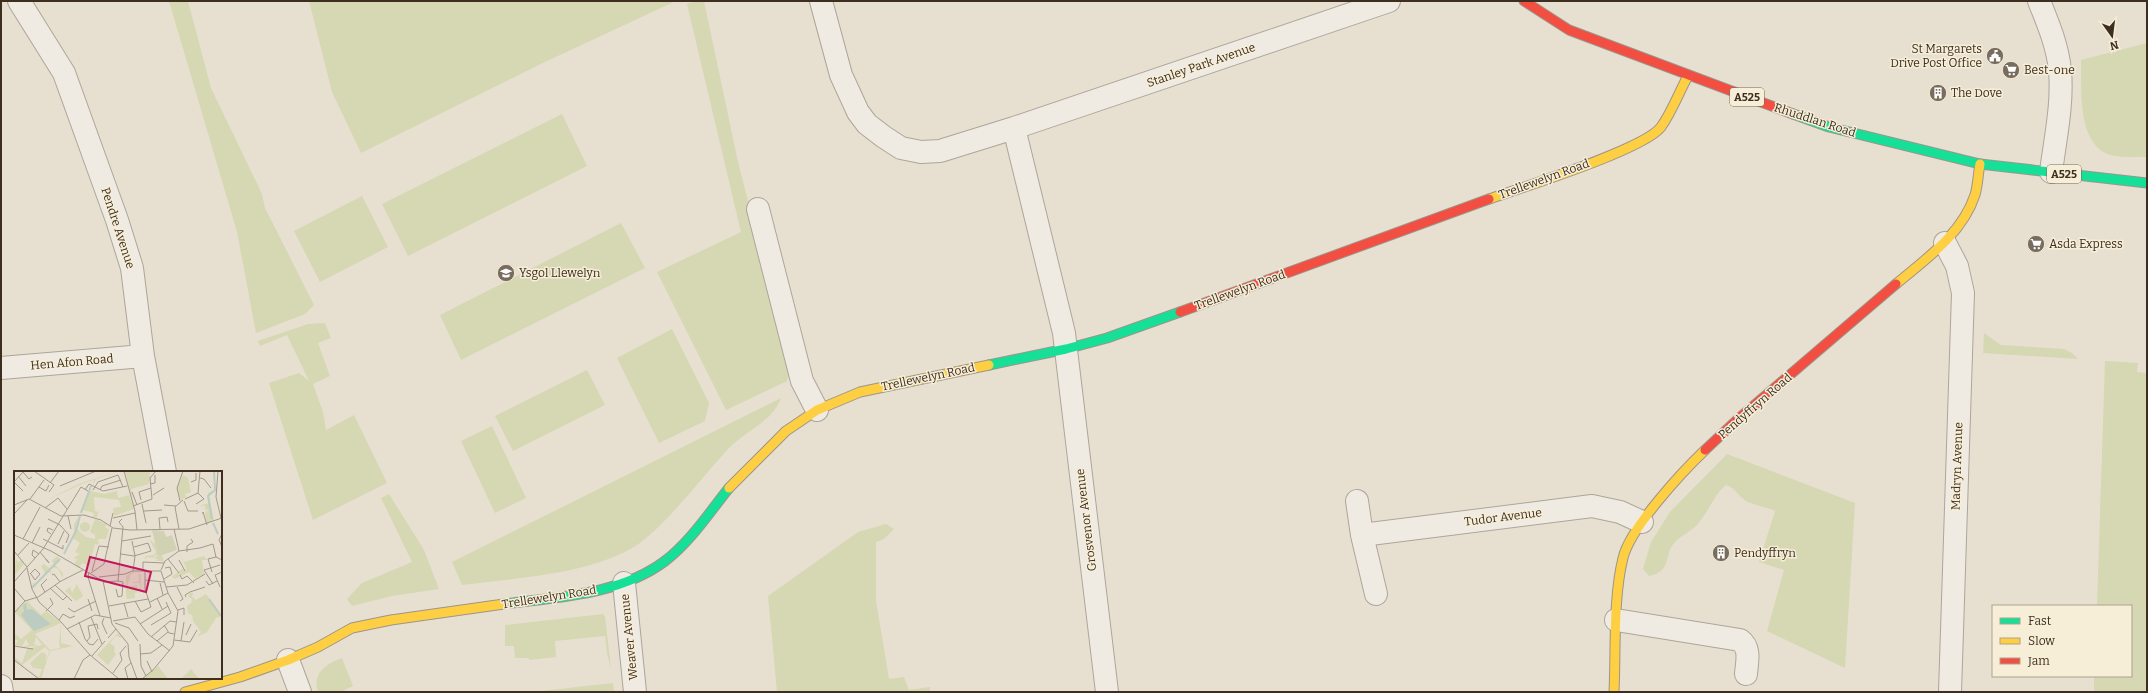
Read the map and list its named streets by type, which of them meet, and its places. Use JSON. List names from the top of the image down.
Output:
{
  "streets": {
    "street": [
      "Stanley Park Avenue",
      "A525",
      "Rhuddlan Road",
      "Trellewelyn Road",
      "Pendre Avenue",
      "Hen Afon Road",
      "Pendyffryn Road",
      "Madryn Avenue",
      "Tudor Avenue",
      "Grosvenor Avenue",
      "Weaver Avenue"
    ]
  },
  "crossings": [
    ["Stanley Park Avenue", "Grosvenor Avenue"],
    ["A525", "Rhuddlan Road"],
    ["A525", "Pendyffryn Road"],
    ["Rhuddlan Road", "Trellewelyn Road"],
    ["Rhuddlan Road", "Pendyffryn Road"],
    ["Trellewelyn Road", "Grosvenor Avenue"],
    ["Trellewelyn Road", "Weaver Avenue"],
    ["Pendre Avenue", "Hen Afon Road"],
    ["Pendyffryn Road", "Madryn Avenue"],
    ["Pendyffryn Road", "Tudor Avenue"]
  ],
  "places": {
    "public building": ["St Margarets Drive Post Office"],
    "supermarket": ["Best-one", "Asda Express"],
    "building": ["The Dove", "Pendyffryn"],
    "school or university": ["Ysgol Llewelyn"]
  },
  "legend": ["Fast", "Slow", "Jam"],
  "north": "bottom"
}
